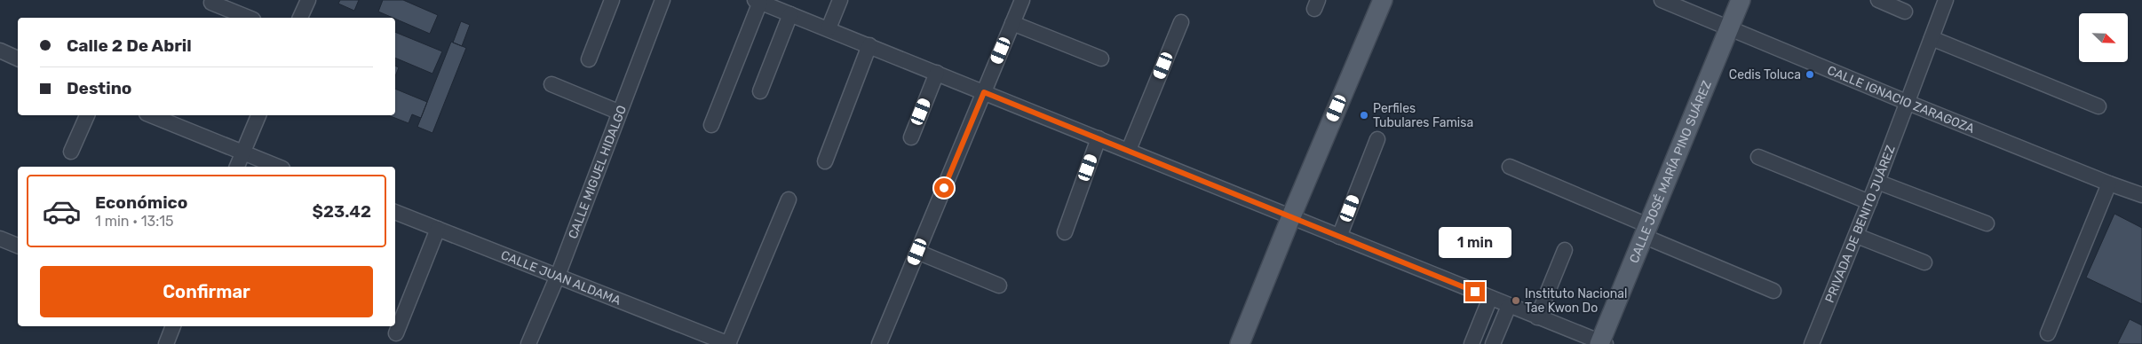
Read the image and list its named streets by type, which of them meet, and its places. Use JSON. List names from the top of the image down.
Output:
{
  "streets": {
    "main road": ["CALLE JOSÉ MARÍA PINO SUÁREZ"],
    "street": [
      "CALLE IGNACIO ZARAGOZA",
      "CALLE MIGUEL HIDALGO",
      "PRIVADA DE BENITO JUÁREZ",
      "CALLE JUAN ALDAMA"
    ]
  },
  "crossings": [
    ["CALLE IGNACIO ZARAGOZA", "CALLE JOSÉ MARÍA PINO SUÁREZ"],
    ["CALLE IGNACIO ZARAGOZA", "PRIVADA DE BENITO JUÁREZ"],
    ["CALLE MIGUEL HIDALGO", "CALLE JUAN ALDAMA"]
  ],
  "places": ["Cedis Toluca", "Perfiles Tubulares Famisa", "Instituto Nacional Tae Kwon Do"],
  "north": "bottom right",
  "page": {
    "banner": ["Calle 2 De Abril", "Destino"],
    "list": [
      {
        "name": "Económico",
        "note": "1 min · 13:15",
        "value": "$23.42"
      }
    ],
    "bubble": "1 min",
    "buttons": "Confirmar"
  }
}
